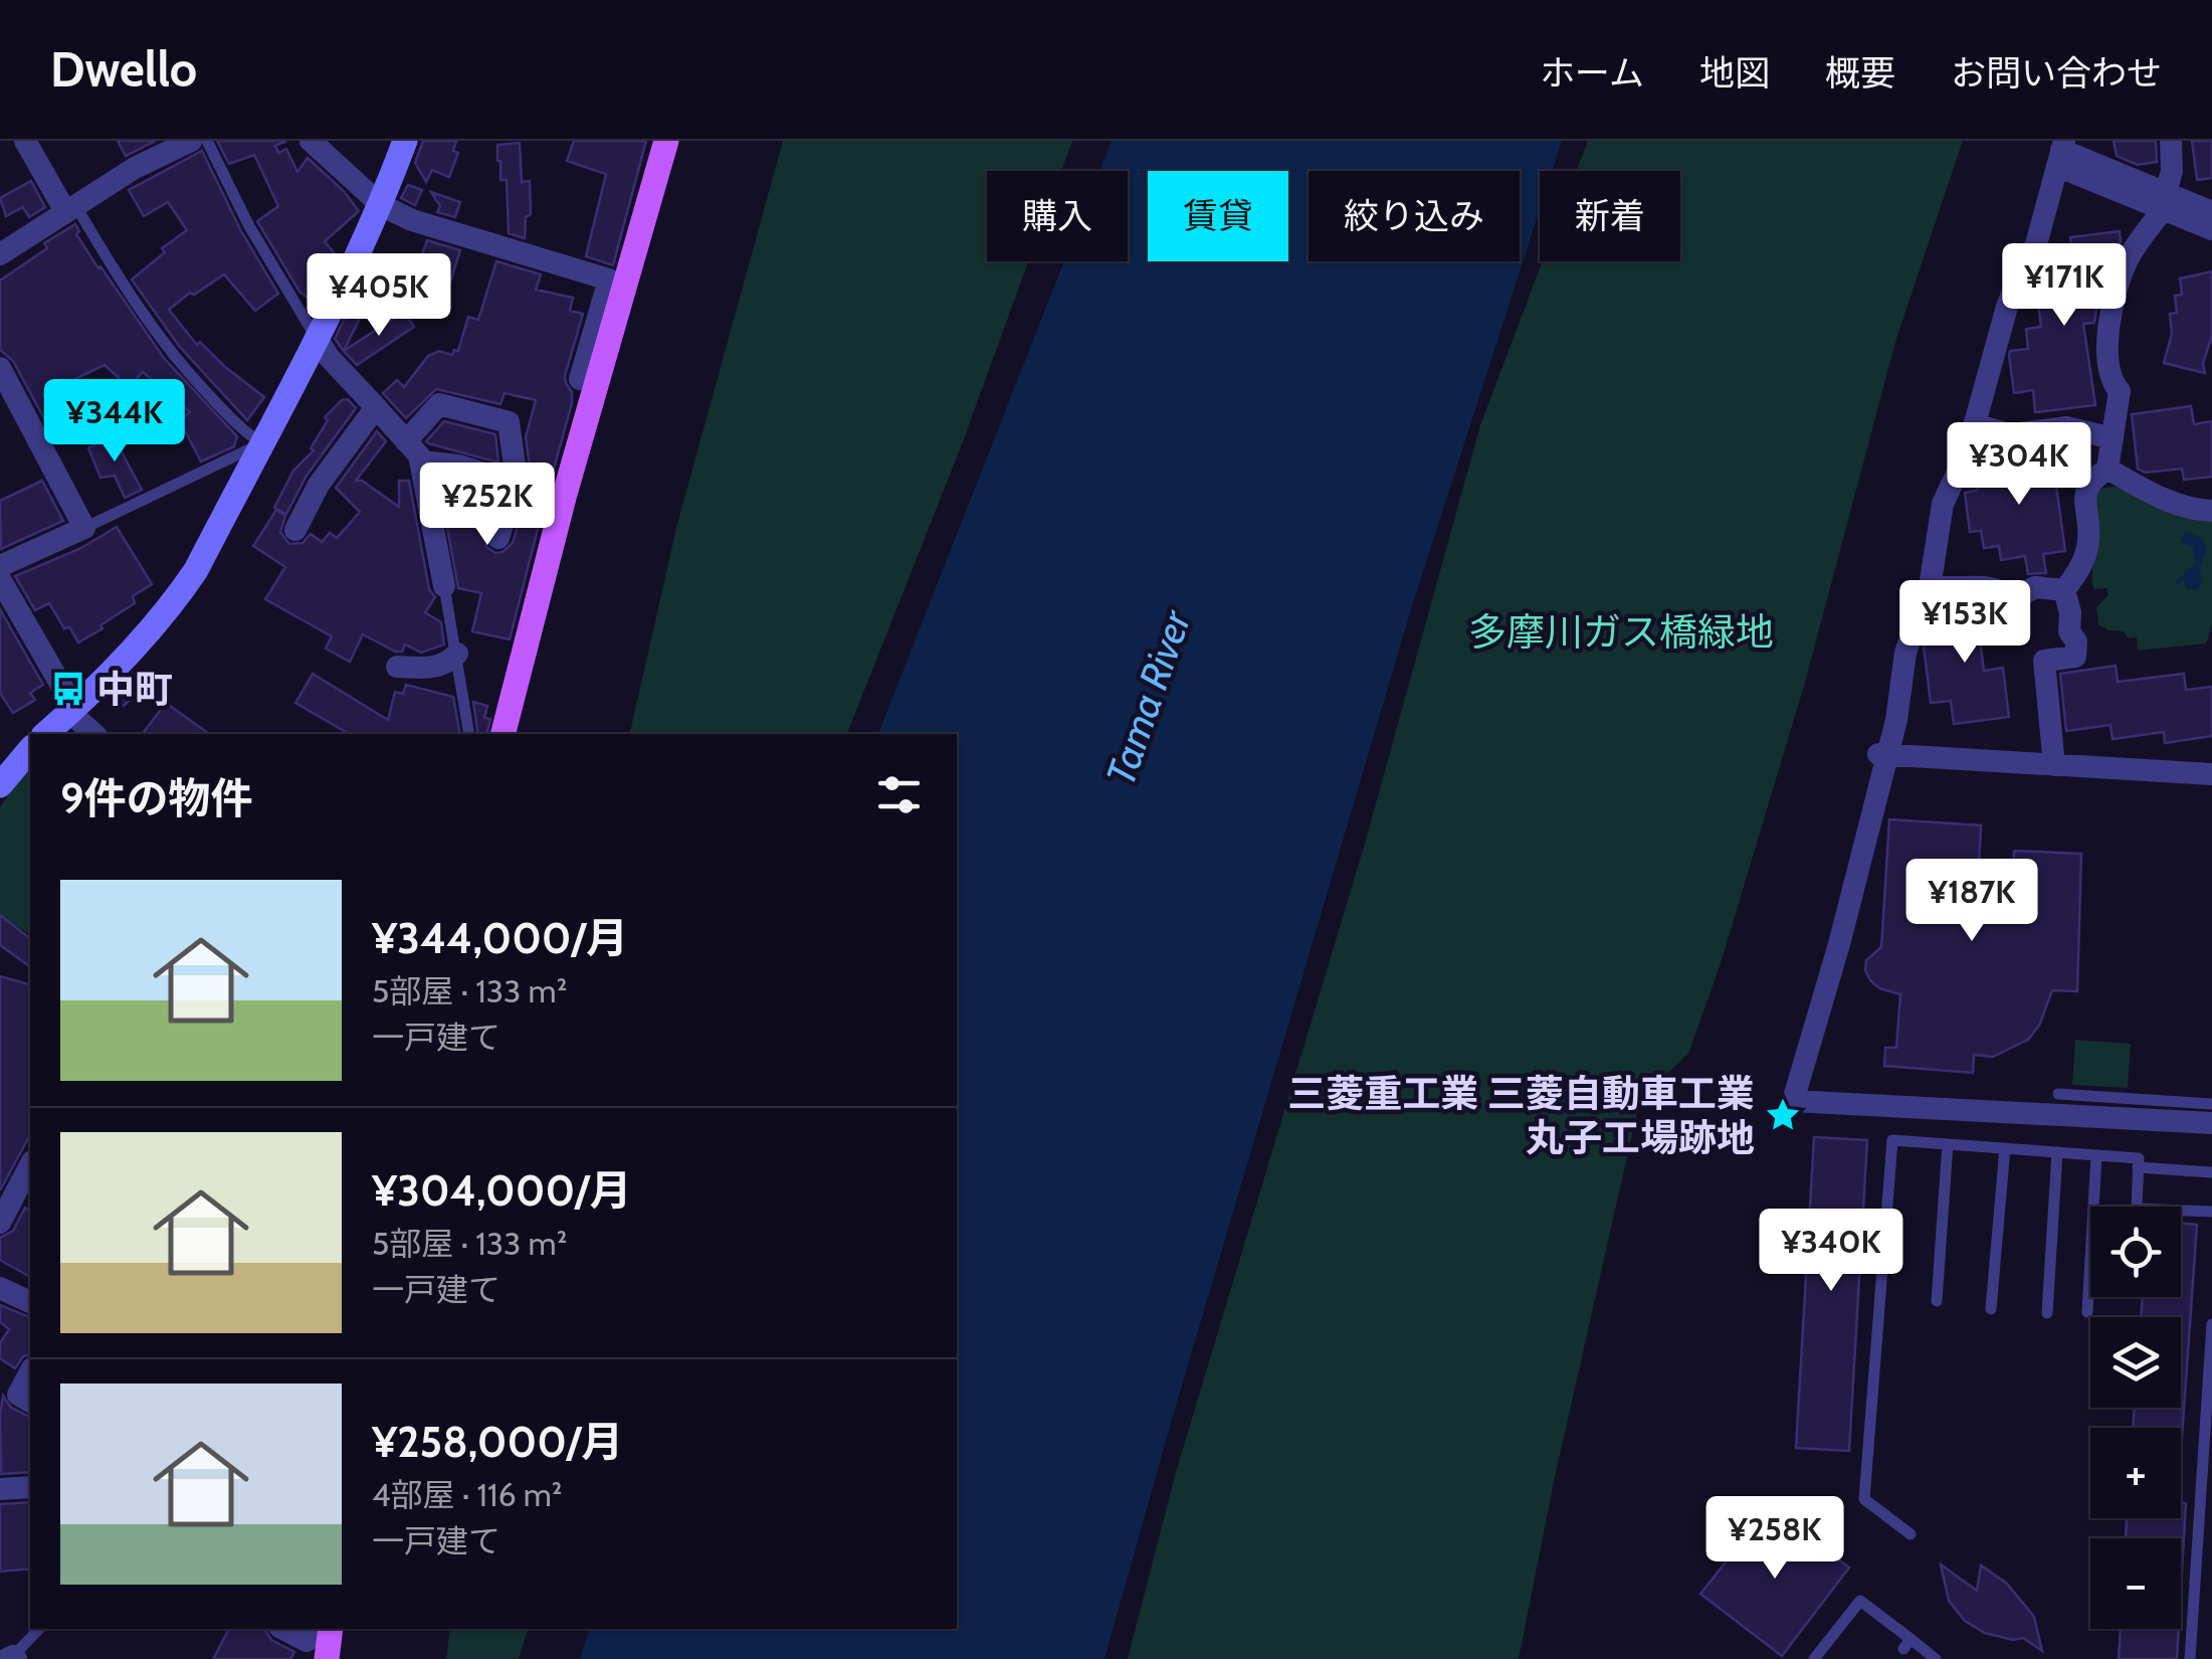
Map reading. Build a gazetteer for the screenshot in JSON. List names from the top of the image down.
{
  "water": ["Tama River"],
  "parks": ["多摩川ガス橋緑地"],
  "places": {
    "bus stop": ["中町"],
    "place": ["三菱重工業 三菱自動車工業 丸子工場跡地"]
  },
  "page": {
    "header": "Dwello",
    "nav": [
      "ホーム",
      "地図",
      "概要",
      "お問い合わせ"
    ],
    "chip": [
      "購入",
      "賃貸",
      "絞り込み",
      "新着"
    ],
    "price": [
      "¥171K",
      "¥405K",
      "¥344K",
      "¥304K",
      "¥252K",
      "¥153K",
      "¥187K",
      "¥340K",
      "¥258K"
    ],
    "heading": "9件の物件",
    "list": [
      {
        "name": "¥344,000/月",
        "note": "5部屋 · 133 m² · 一戸建て"
      },
      {
        "name": "¥304,000/月",
        "note": "5部屋 · 133 m² · 一戸建て"
      },
      {
        "name": "¥258,000/月",
        "note": "4部屋 · 116 m² · 一戸建て"
      }
    ],
    "map_buttons": ["+", "−"]
  }
}
